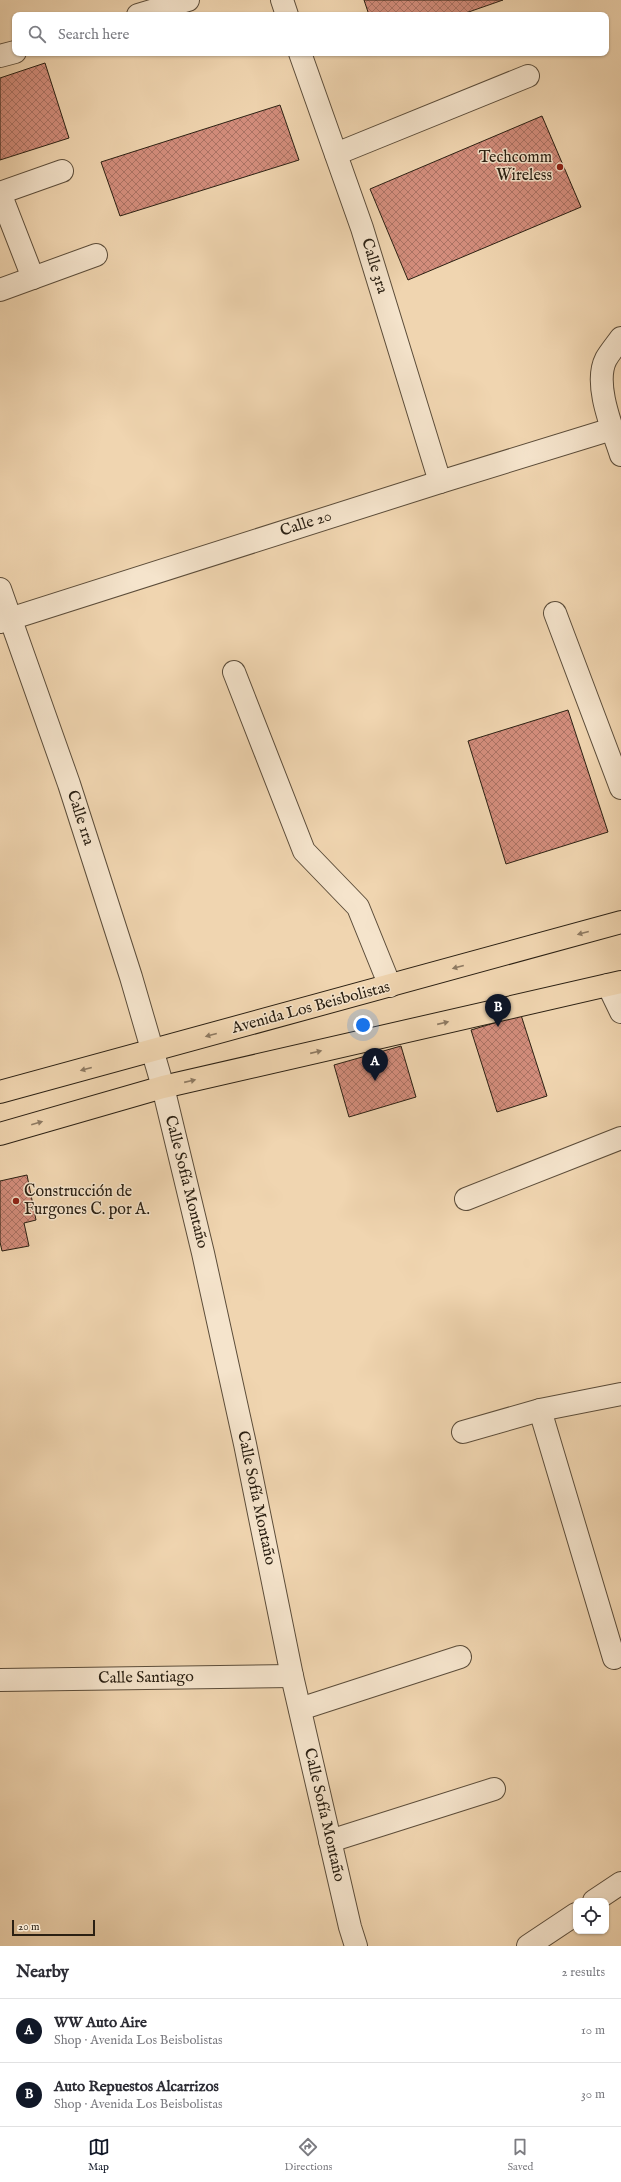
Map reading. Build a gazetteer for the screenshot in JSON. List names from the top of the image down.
{
  "streets": {
    "main road": ["Avenida Los Beisbolistas"],
    "street": [
      "Calle 3ra",
      "Calle 20",
      "Calle 1ra",
      "Calle Sofía Montaño",
      "Calle Santiago"
    ]
  },
  "crossings": [
    ["Calle 3ra", "Calle 20"],
    ["Calle 20", "Calle 1ra"],
    ["Calle 1ra", "Avenida Los Beisbolistas"],
    ["Calle 1ra", "Calle Sofía Montaño"],
    ["Avenida Los Beisbolistas", "Calle Sofía Montaño"],
    ["Calle Sofía Montaño", "Calle Santiago"]
  ],
  "places": ["Techcomm Wireless", "Construcción de Furgones C. por A."],
  "scale_bar": "20 m",
  "page": {
    "search": "Search here",
    "pins": ["B", "A"],
    "scale": "20 m",
    "heading": ["Nearby", "2 results"],
    "list": [
      {
        "mark": "A",
        "name": "WW Auto Aire",
        "note": "Shop · Avenida Los Beisbolistas",
        "value": "10 m"
      },
      {
        "mark": "B",
        "name": "Auto Repuestos Alcarrizos",
        "note": "Shop · Avenida Los Beisbolistas",
        "value": "30 m"
      }
    ],
    "nav": ["Map", "Directions", "Saved"]
  }
}
